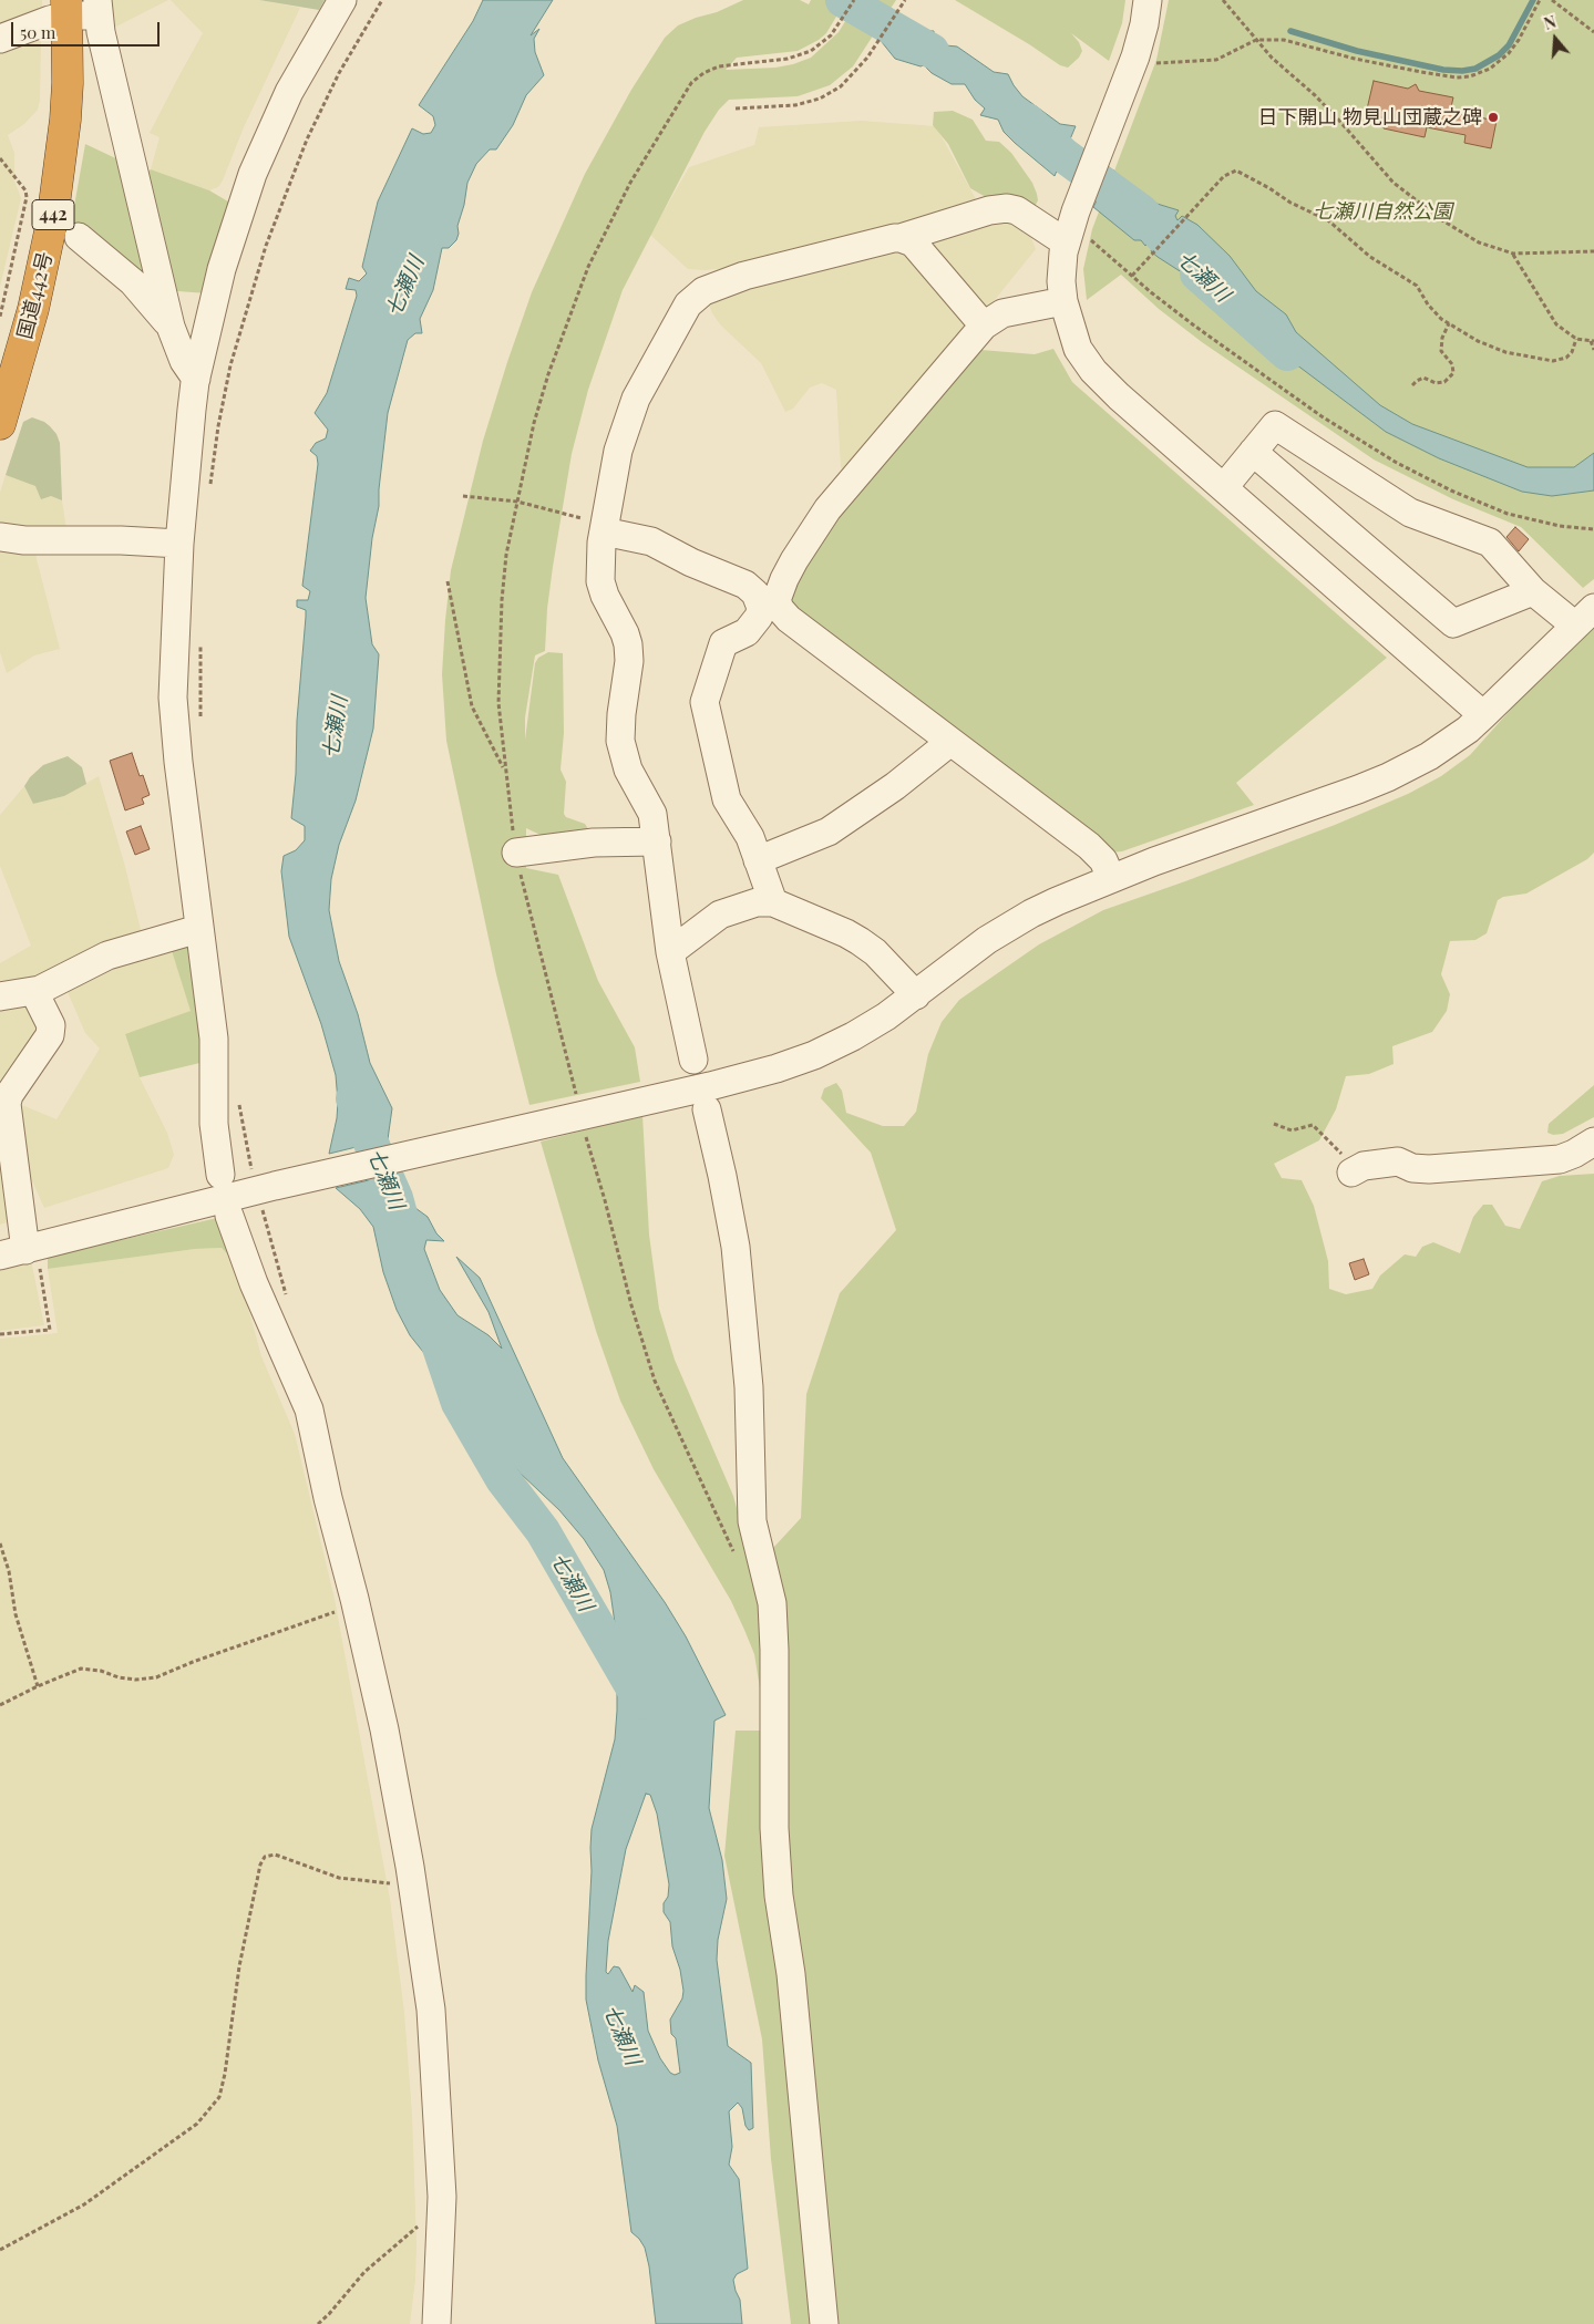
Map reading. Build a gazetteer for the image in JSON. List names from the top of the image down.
{
  "streets": {
    "highway": ["442", "国道442号"]
  },
  "water": ["七瀬川"],
  "parks": ["七瀬川自然公園"],
  "places": ["日下開山 物見山団蔵之碑"],
  "scale_bar": "50 m",
  "north": "top"
}
